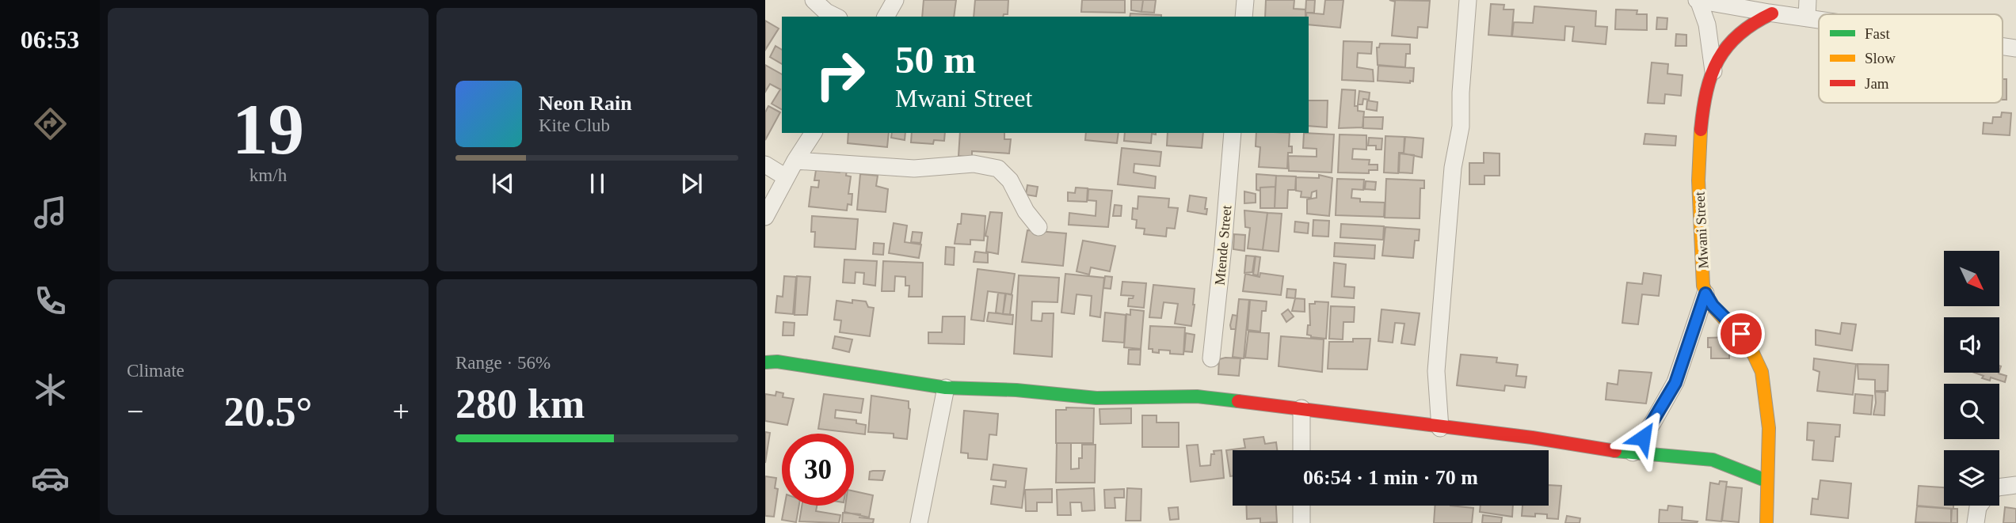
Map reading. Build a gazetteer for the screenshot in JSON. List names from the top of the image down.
{
  "streets": {
    "street": ["Mwani Street", "Mtende Street"]
  },
  "legend": ["Fast", "Slow", "Jam"],
  "north": "bottom right",
  "page": {
    "tabs": "06:53",
    "tile": [
      ["19", "km/h"],
      "Climate",
      ["Range · 56%", "280 km"]
    ],
    "turn": ["50 m", "Mwani Street"],
    "song": ["Neon Rain", "Kite Club"],
    "heat": ["−", "20.5°", "+"],
    "limit": "30",
    "trip": "06:54 · 1 min · 70 m"
  }
}
